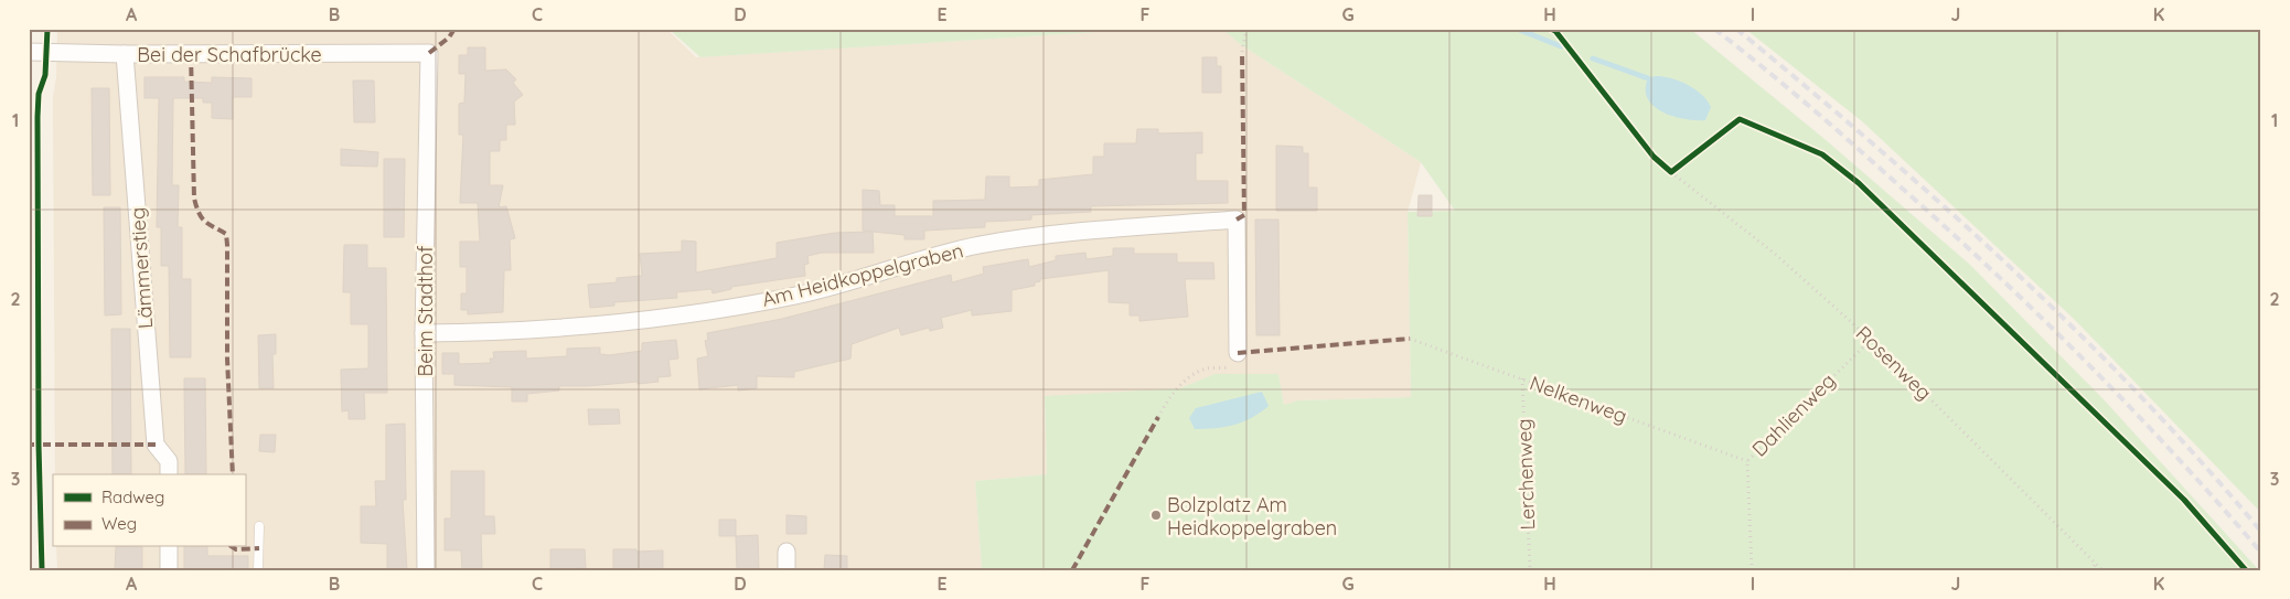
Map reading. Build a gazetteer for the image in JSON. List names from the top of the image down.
{
  "streets": {
    "street": [
      "Bei der Schafbrücke",
      "Lämmerstieg",
      "Am Heidkoppelgraben",
      "Beim Stadthof"
    ],
    "path": [
      "Rosenweg",
      "Nelkenweg",
      "Dahlienweg",
      "Lerchenweg"
    ]
  },
  "crossings": [
    ["Bei der Schafbrücke", "Lämmerstieg"],
    ["Bei der Schafbrücke", "Beim Stadthof"],
    ["Am Heidkoppelgraben", "Beim Stadthof"],
    ["Rosenweg", "Dahlienweg"],
    ["Nelkenweg", "Dahlienweg"],
    ["Nelkenweg", "Lerchenweg"]
  ],
  "places": ["Bolzplatz Am Heidkoppelgraben"],
  "legend": ["Radweg", "Weg"],
  "grid": {
    "columns": [
      "A",
      "B",
      "C",
      "D",
      "E",
      "F",
      "G",
      "H",
      "I",
      "J",
      "K"
    ],
    "rows": ["1", "2", "3"]
  }
}
